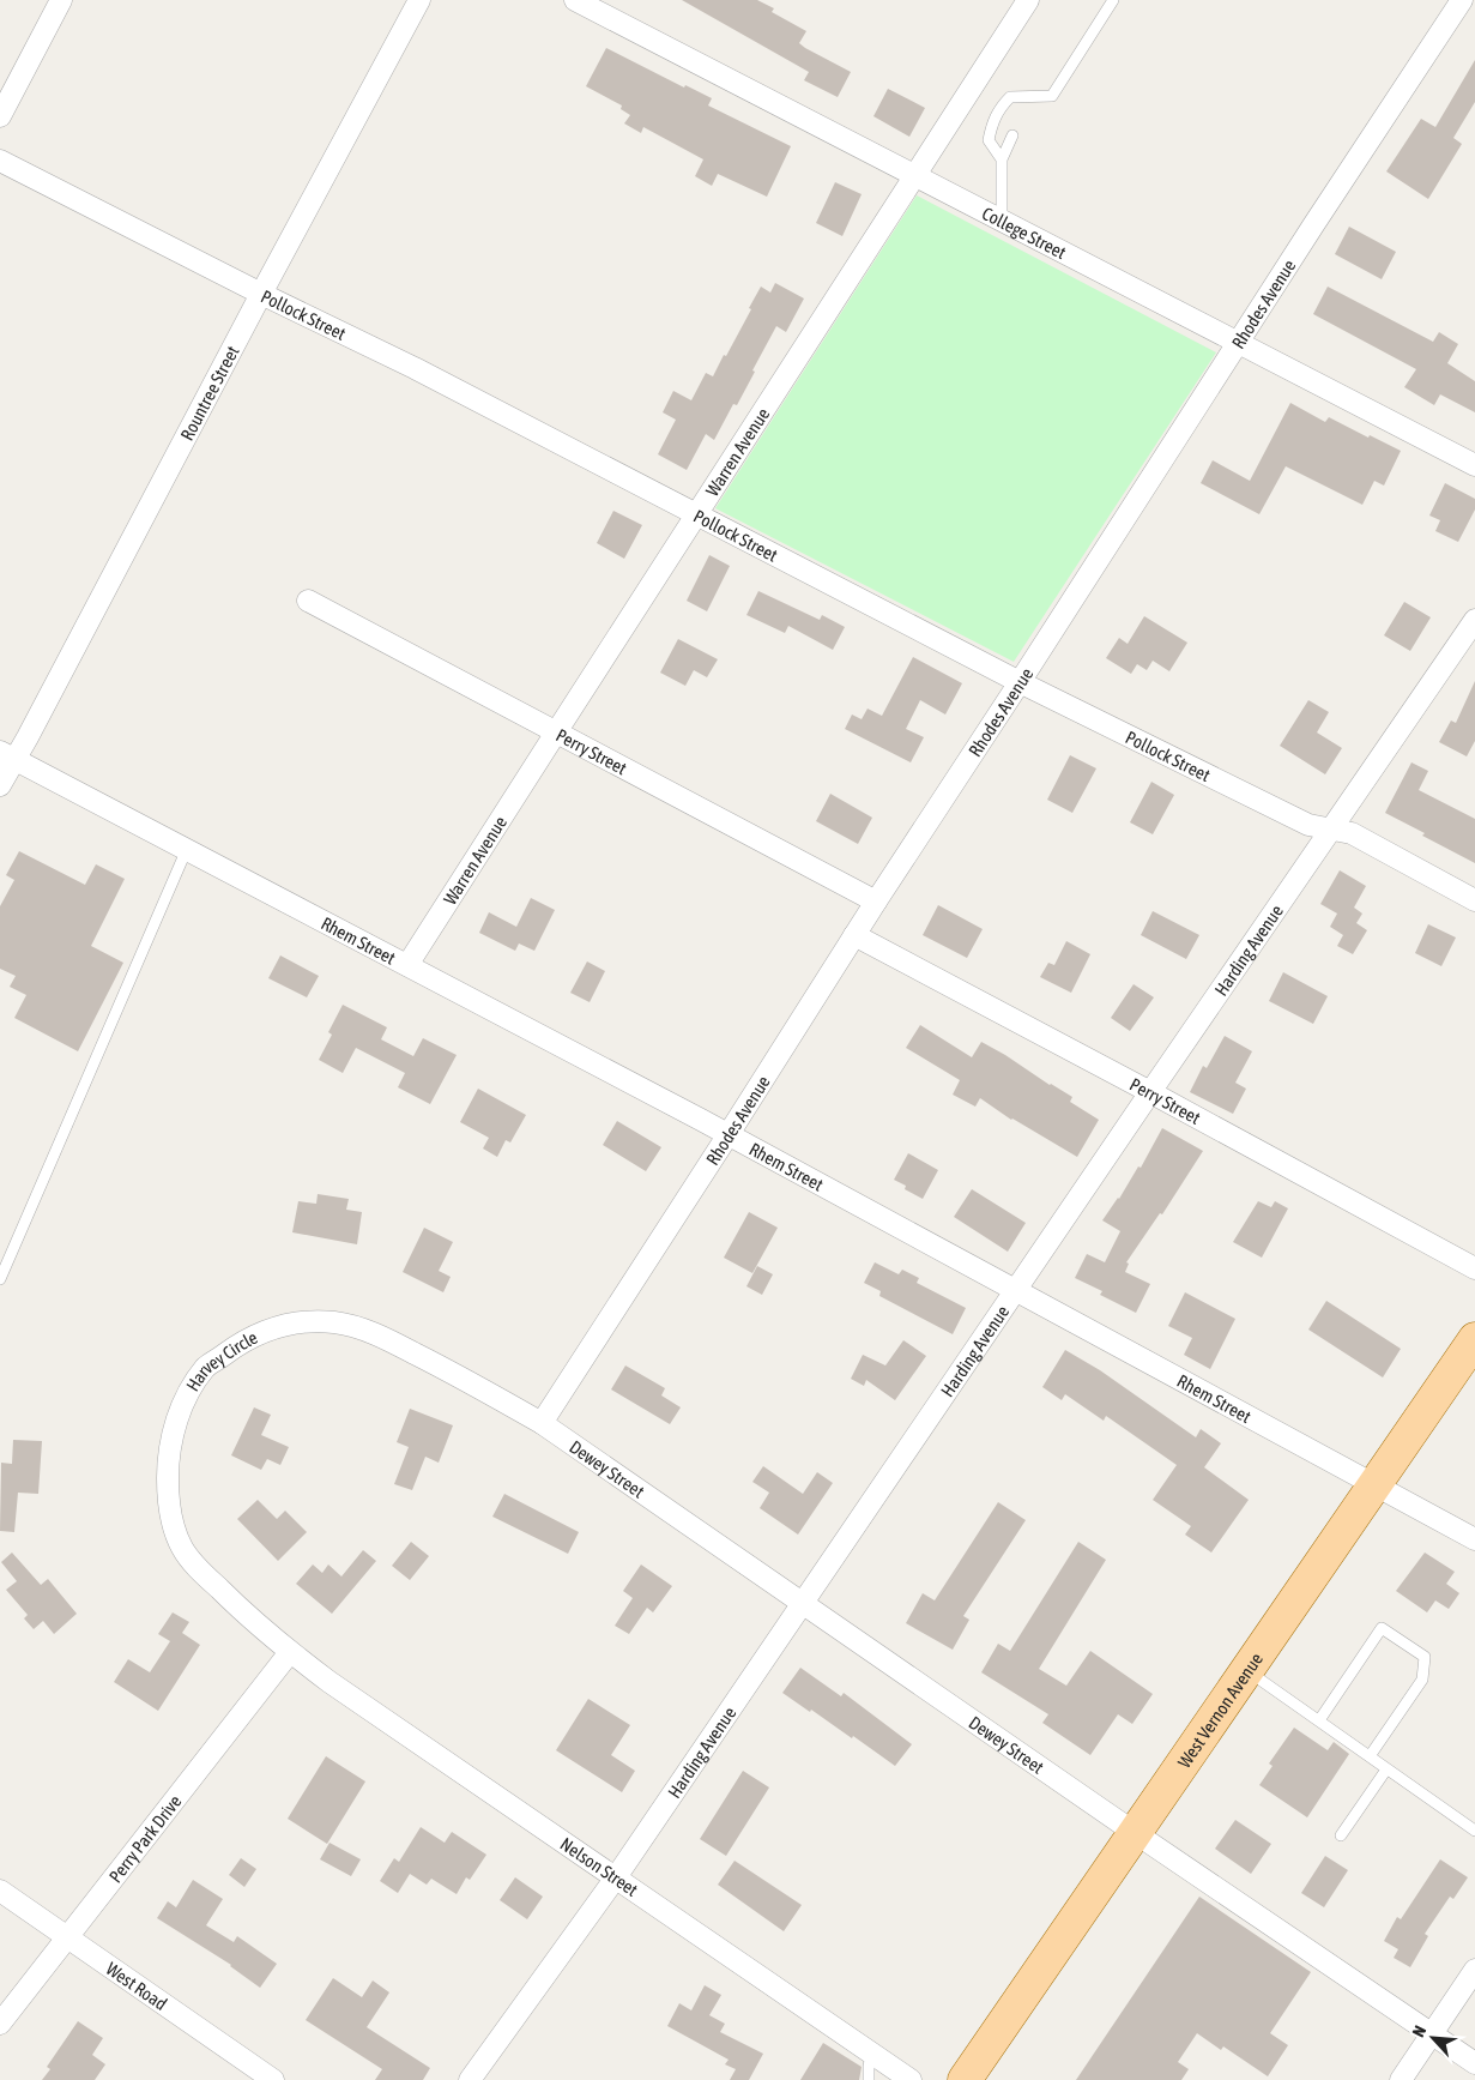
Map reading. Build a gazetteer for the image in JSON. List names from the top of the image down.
{
  "streets": {
    "main road": ["West Vernon Avenue"],
    "street": [
      "College Street",
      "Rhodes Avenue",
      "Pollock Street",
      "Rountree Street",
      "Warren Avenue",
      "Perry Street",
      "Rhem Street",
      "Harding Avenue",
      "Harvey Circle",
      "Dewey Street",
      "Perry Park Drive",
      "Nelson Street",
      "West Road"
    ]
  },
  "crossings": [
    ["College Street", "Rhodes Avenue"],
    ["College Street", "Warren Avenue"],
    ["Rhodes Avenue", "Pollock Street"],
    ["Rhodes Avenue", "Perry Street"],
    ["Rhodes Avenue", "Rhem Street"],
    ["Rhodes Avenue", "Harvey Circle"],
    ["Rhodes Avenue", "Dewey Street"],
    ["Pollock Street", "Rountree Street"],
    ["Pollock Street", "Warren Avenue"],
    ["Pollock Street", "Harding Avenue"],
    ["Rountree Street", "Rhem Street"],
    ["Warren Avenue", "Perry Street"],
    ["Warren Avenue", "Rhem Street"],
    ["Perry Street", "Harding Avenue"],
    ["Rhem Street", "Harding Avenue"],
    ["Rhem Street", "West Vernon Avenue"],
    ["Harding Avenue", "Dewey Street"],
    ["Harding Avenue", "Nelson Street"],
    ["Harvey Circle", "Dewey Street"],
    ["Harvey Circle", "Perry Park Drive"],
    ["Harvey Circle", "Nelson Street"],
    ["Dewey Street", "West Vernon Avenue"],
    ["Perry Park Drive", "Nelson Street"],
    ["Perry Park Drive", "West Road"]
  ],
  "north": "top left"
}
